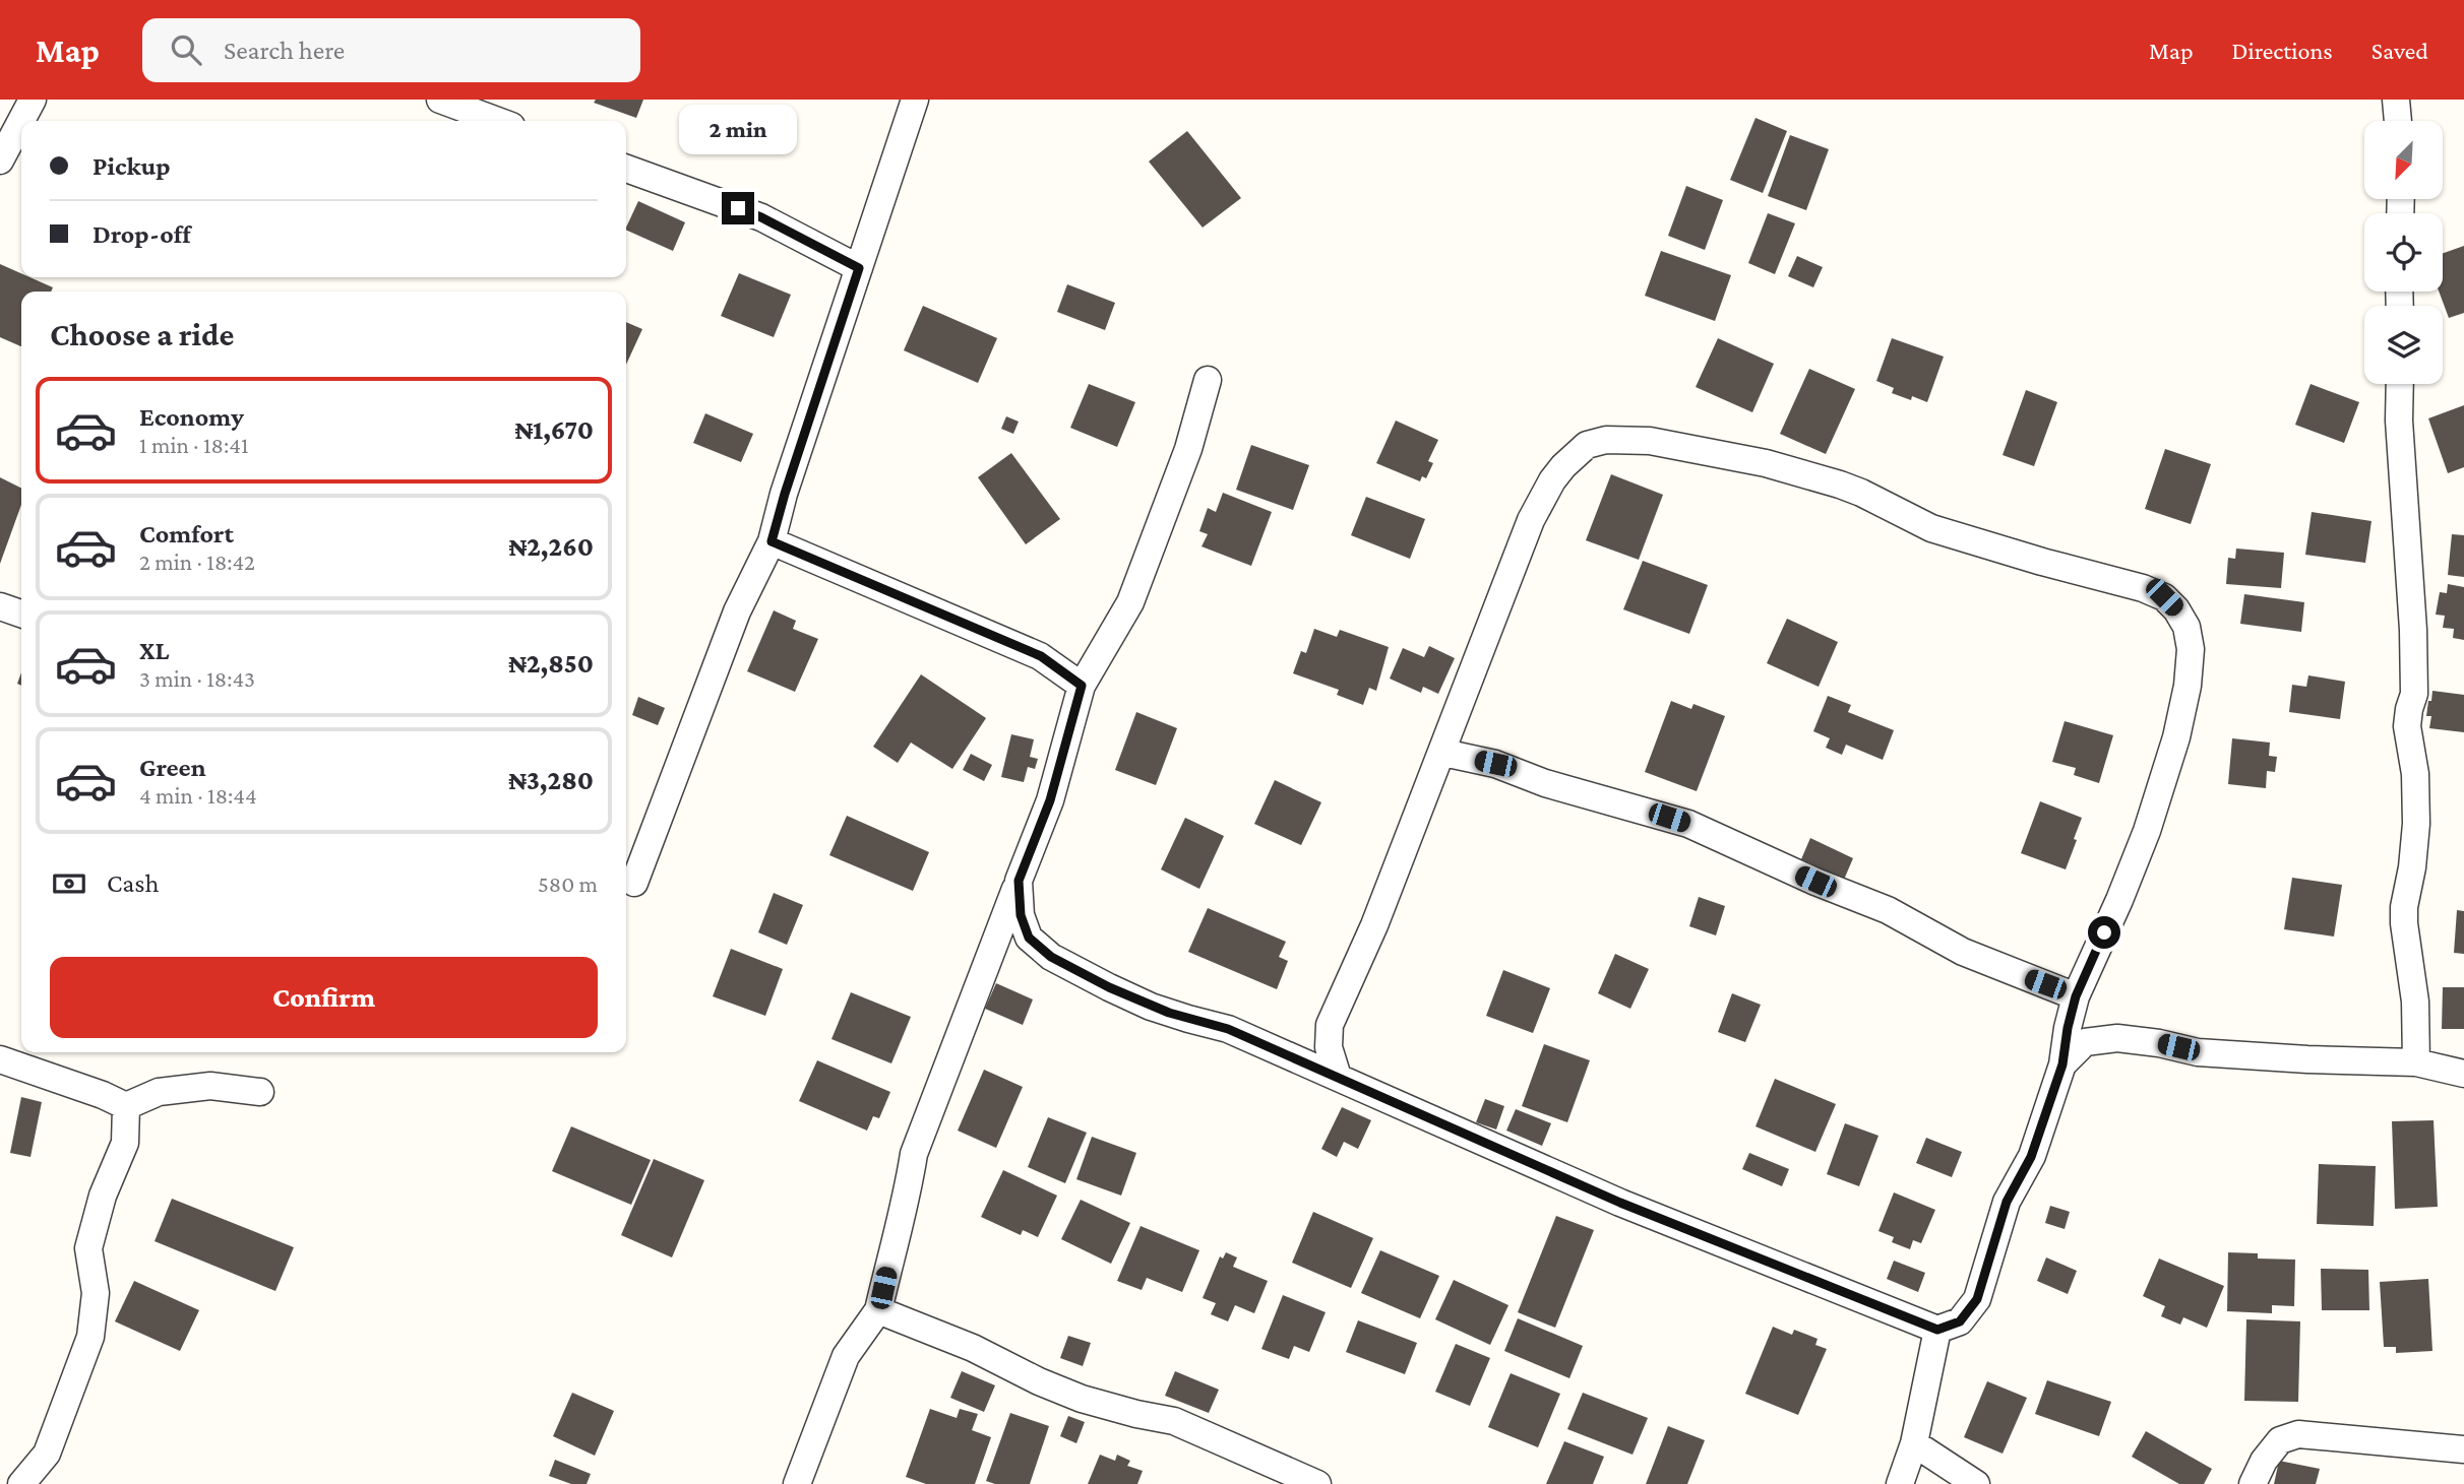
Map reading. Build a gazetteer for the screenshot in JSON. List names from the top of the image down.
{
  "north": "bottom left",
  "page": {
    "header": "Map",
    "search": "Search here",
    "nav": ["Map", "Directions", "Saved"],
    "bubble": "2 min",
    "banner": ["Pickup", "Drop-off"],
    "heading": "Choose a ride",
    "list": [
      {
        "name": "Economy",
        "note": "1 min · 18:41",
        "value": "₦1,670"
      },
      {
        "name": "Comfort",
        "note": "2 min · 18:42",
        "value": "₦2,260"
      },
      {
        "name": "XL",
        "note": "3 min · 18:43",
        "value": "₦2,850"
      },
      {
        "name": "Green",
        "note": "4 min · 18:44",
        "value": "₦3,280"
      }
    ],
    "pay": ["Cash", "580 m"],
    "buttons": "Confirm"
  }
}
